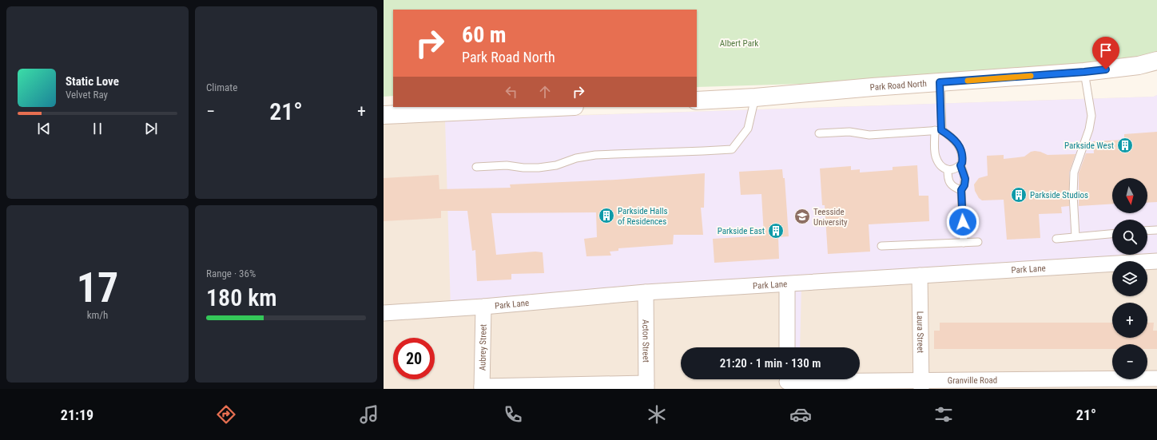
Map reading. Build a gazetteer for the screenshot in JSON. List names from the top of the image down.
{
  "streets": {
    "street": [
      "Park Road North",
      "Park Lane",
      "Laura Street",
      "Acton Street",
      "Aubrey Street",
      "Granville Road"
    ]
  },
  "crossings": [
    ["Park Lane", "Laura Street"],
    ["Park Lane", "Acton Street"],
    ["Park Lane", "Aubrey Street"],
    ["Laura Street", "Granville Road"]
  ],
  "parks": ["Albert Park"],
  "places": {
    "building": [
      "Parkside West",
      "Parkside Studios",
      "Parkside Halls of Residences",
      "Parkside East"
    ],
    "school or university": ["Teesside University"]
  },
  "north": "bottom",
  "page": {
    "tile": [
      "Climate",
      ["17", "km/h"],
      ["Range · 36%", "180 km"]
    ],
    "turn": ["60 m", "Park Road North"],
    "song": ["Static Love", "Velvet Ray"],
    "heat": ["−", "21°", "+"],
    "map_buttons": ["+", "−"],
    "limit": "20",
    "trip": "21:20 · 1 min · 130 m",
    "tabs": ["21:19", "21°"]
  }
}
